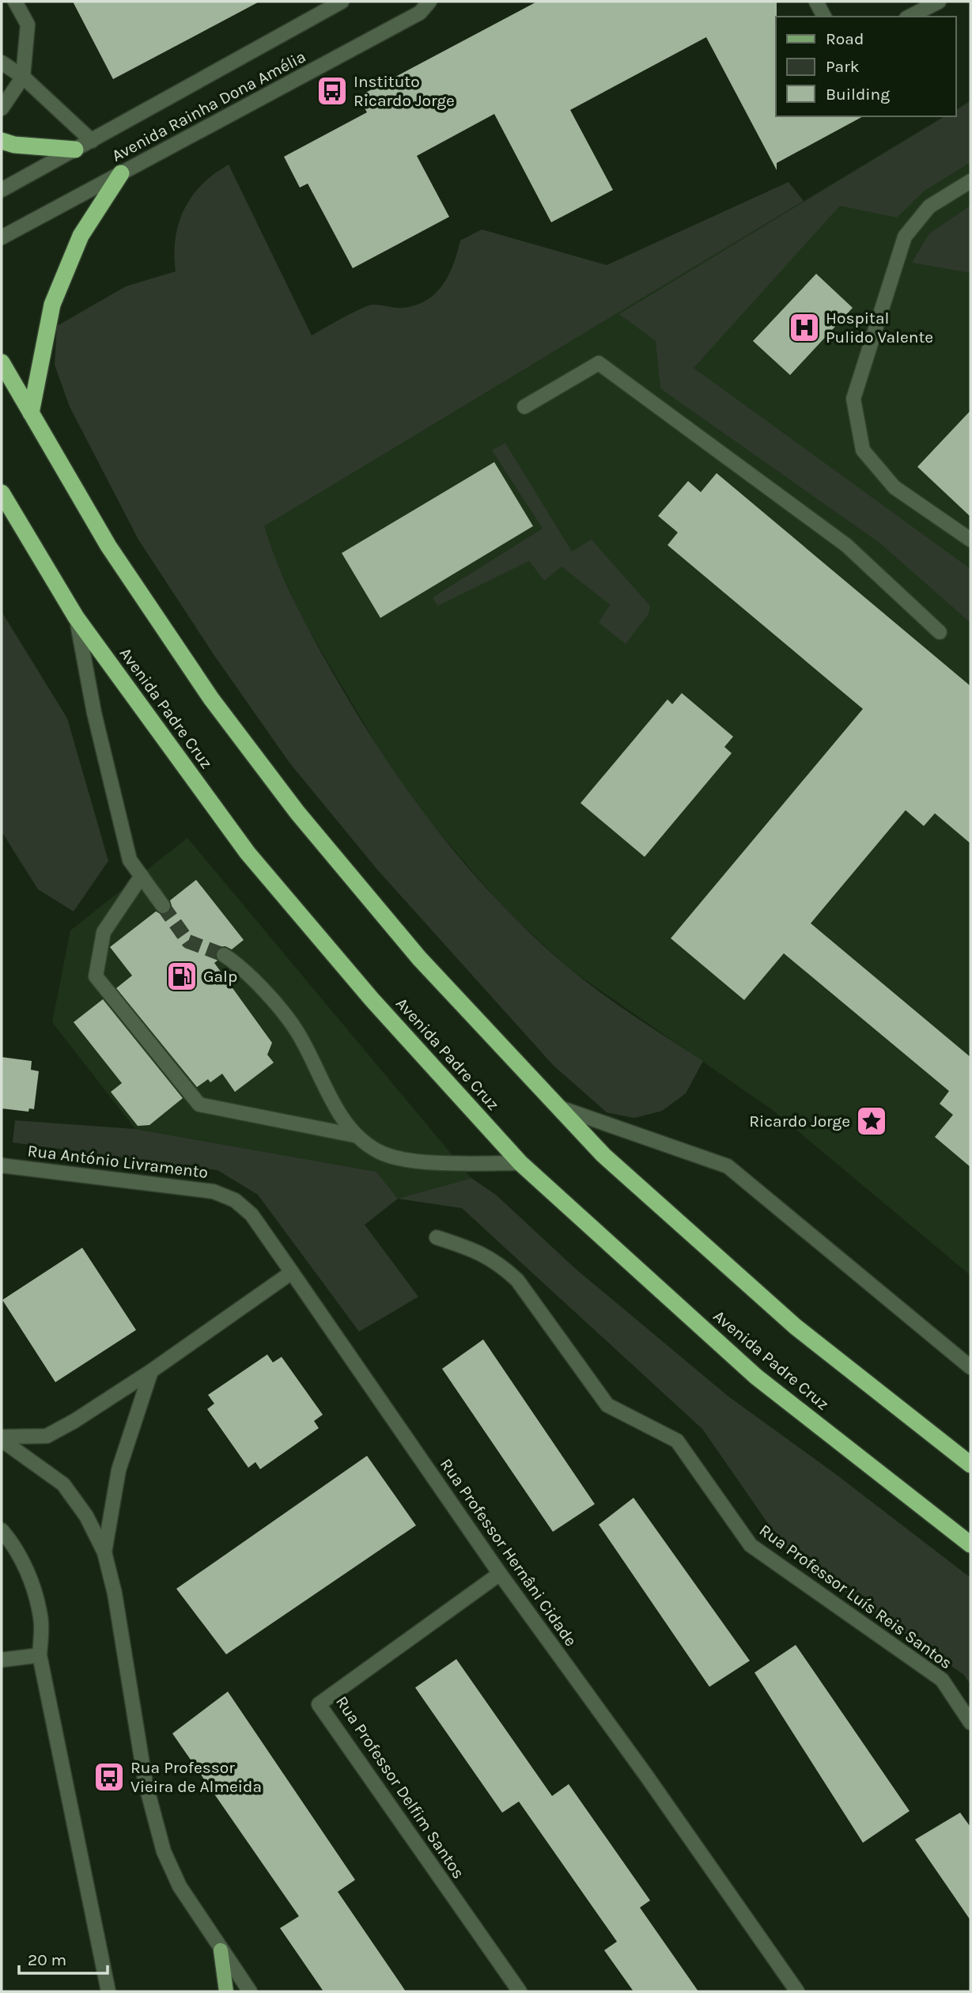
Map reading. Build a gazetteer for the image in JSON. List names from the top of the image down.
{
  "streets": {
    "highway": ["Avenida Padre Cruz"],
    "street": [
      "Avenida Rainha Dona Amélia",
      "Rua António Livramento",
      "Rua Professor Hernâni Cidade",
      "Rua Professor Luís Reis Santos",
      "Rua Professor Delfim Santos"
    ]
  },
  "crossings": [
    ["Rua António Livramento", "Rua Professor Hernâni Cidade"],
    ["Rua Professor Hernâni Cidade", "Rua Professor Delfim Santos"]
  ],
  "places": {
    "bus stop": ["Instituto Ricardo Jorge", "Rua Professor Vieira de Almeida"],
    "hospital": ["Hospital Pulido Valente"],
    "fuel station": ["Galp"],
    "place": ["Ricardo Jorge"]
  },
  "legend": ["Road", "Park", "Building"],
  "scale_bar": "20 m"
}
